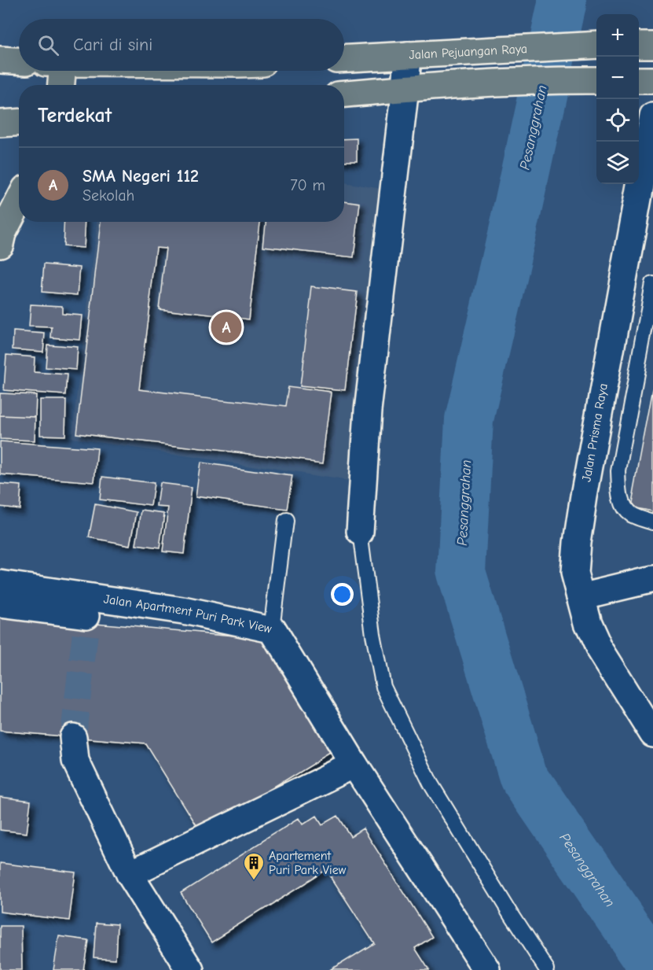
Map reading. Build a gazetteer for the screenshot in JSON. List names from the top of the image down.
{
  "streets": {
    "main road": ["Jalan Pejuangan Raya"],
    "street": ["Jalan Prisma Raya", "Jalan Apartment Puri Park View"]
  },
  "water": ["Pesanggrahan"],
  "places": {
    "building": ["Apartement Puri Park View"]
  },
  "page": {
    "map_buttons": ["+", "−"],
    "search": "Cari di sini",
    "heading": "Terdekat",
    "list": [
      {
        "mark": "A",
        "name": "SMA Negeri 112",
        "note": "Sekolah",
        "value": "70 m"
      }
    ],
    "pins": "A"
  }
}
